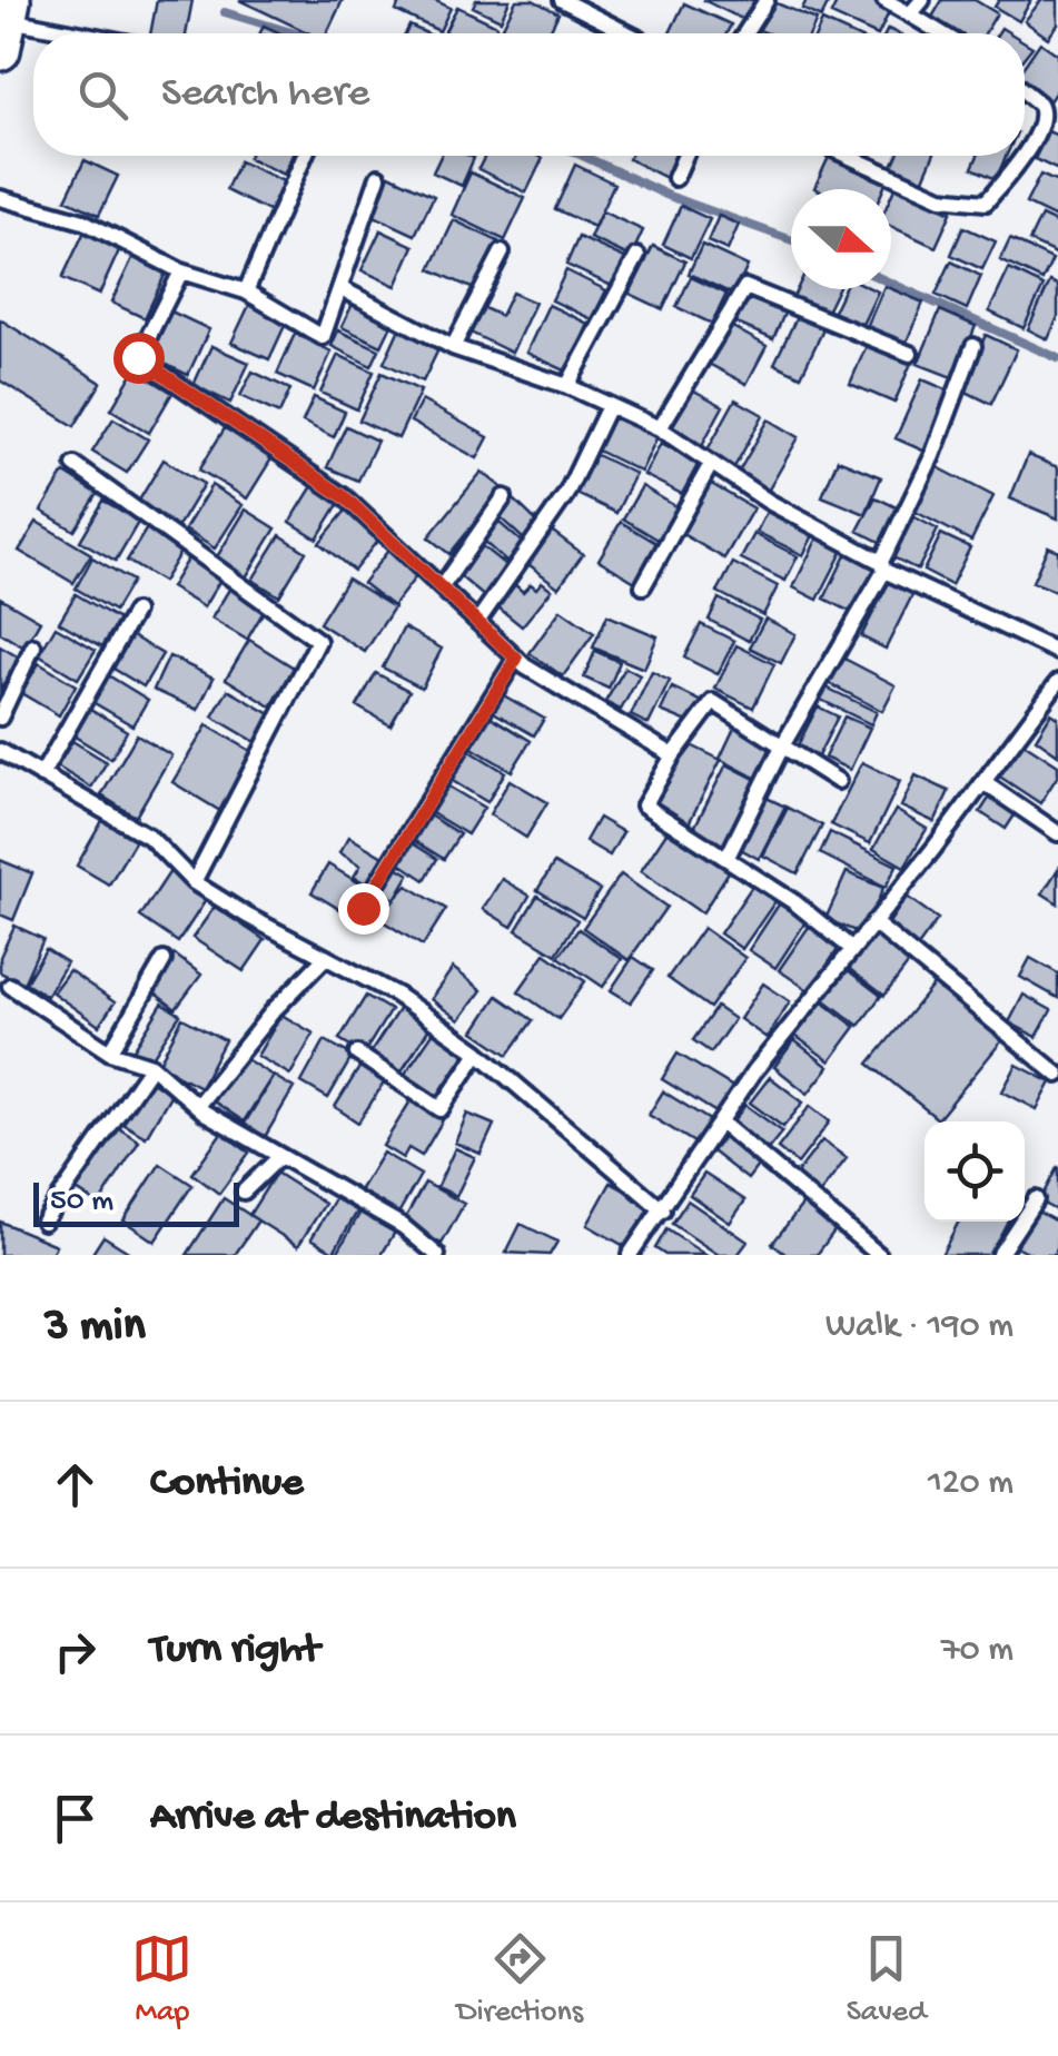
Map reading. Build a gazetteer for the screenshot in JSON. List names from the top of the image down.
{
  "scale_bar": "50 m",
  "north": "right",
  "page": {
    "search": "Search here",
    "scale": "50 m",
    "heading": ["3 min", "Walk · 190 m"],
    "list": [
      ["Continue", "120 m"],
      ["Turn right", "70 m"],
      "Arrive at destination"
    ],
    "nav": ["Map", "Directions", "Saved"]
  }
}
